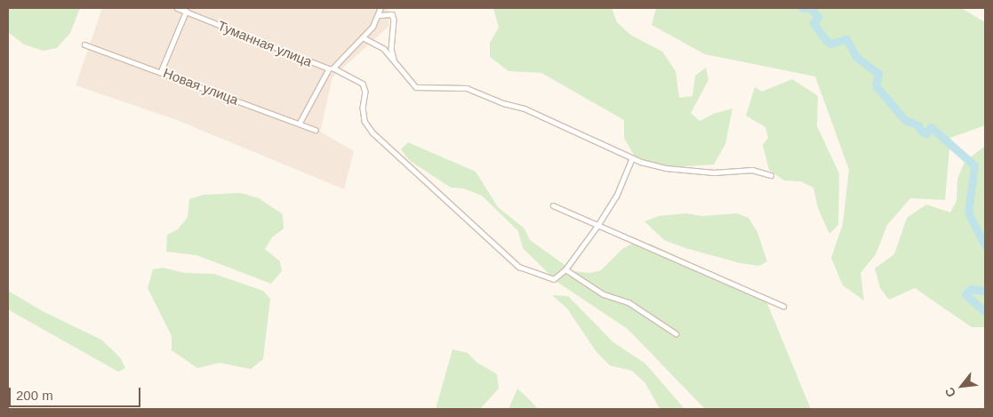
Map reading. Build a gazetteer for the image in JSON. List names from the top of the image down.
{
  "streets": {
    "street": ["Туманная улица", "Новая улица"]
  },
  "scale_bar": "200 m",
  "north": "bottom left"
}
